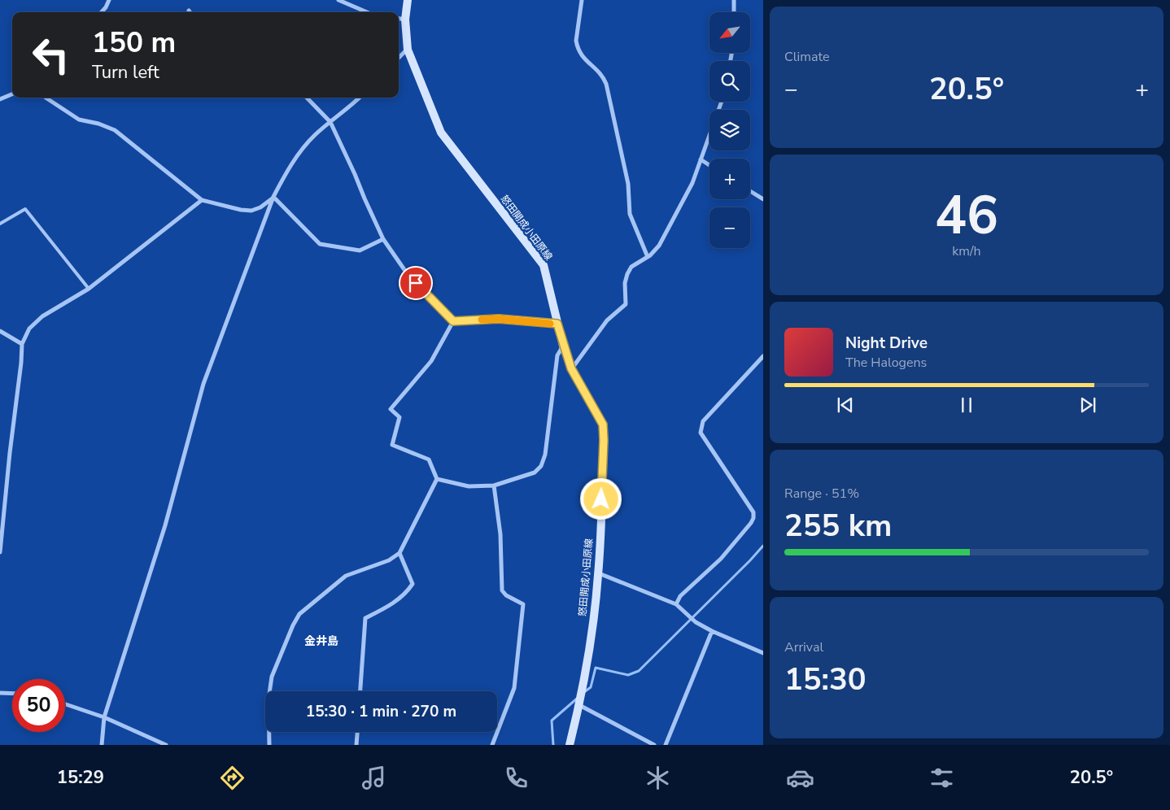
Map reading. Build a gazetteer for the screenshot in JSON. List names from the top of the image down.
{
  "streets": {
    "main road": ["怒田開成小田原線"]
  },
  "districts": ["金井島"],
  "north": "bottom left",
  "page": {
    "tile": [
      "Climate",
      ["46", "km/h"],
      ["Range · 51%", "255 km"],
      ["Arrival", "15:30"]
    ],
    "map_buttons": ["+", "−"],
    "turn": ["150 m", "Turn left"],
    "heat": ["−", "20.5°", "+"],
    "song": ["Night Drive", "The Halogens"],
    "limit": "50",
    "trip": "15:30 · 1 min · 270 m",
    "tabs": ["15:29", "20.5°"]
  }
}
